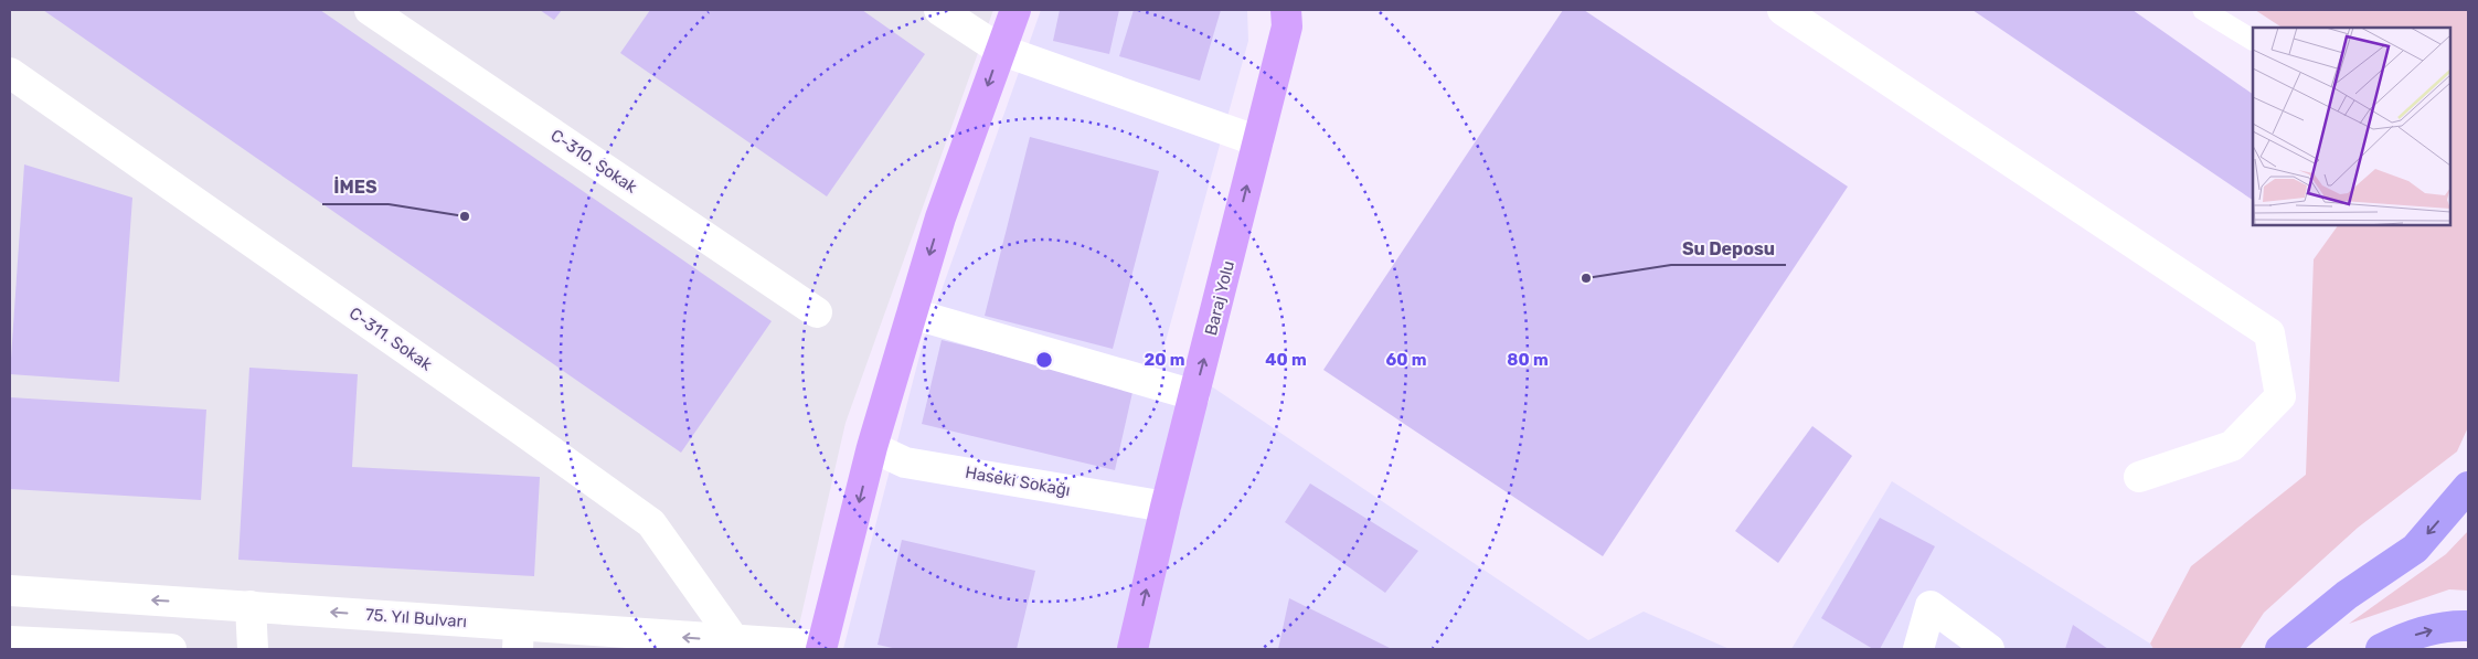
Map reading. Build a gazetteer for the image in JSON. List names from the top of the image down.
{
  "streets": {
    "main road": ["Baraj Yolu"],
    "street": [
      "C-310. Sokak",
      "C-311. Sokak",
      "Haseki Sokağı",
      "75. Yıl Bulvarı"
    ]
  },
  "crossings": [
    ["Baraj Yolu", "Haseki Sokağı"],
    ["C-311. Sokak", "75. Yıl Bulvarı"]
  ],
  "one_way": ["Baraj Yolu", "75. Yıl Bulvarı"],
  "places": ["İMES", "Su Deposu"],
  "rings": [
    "20 m",
    "40 m",
    "60 m",
    "80 m"
  ]
}
